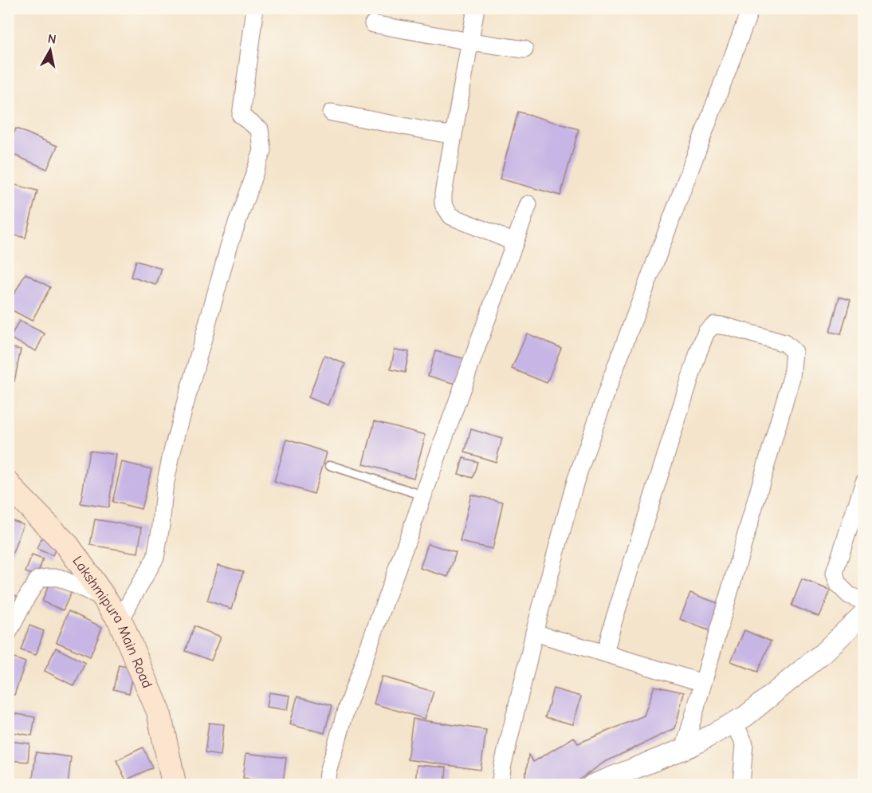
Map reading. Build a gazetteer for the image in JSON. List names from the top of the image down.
{
  "streets": {
    "main road": ["Lakshmipura Main Road"]
  },
  "north": "top"
}
